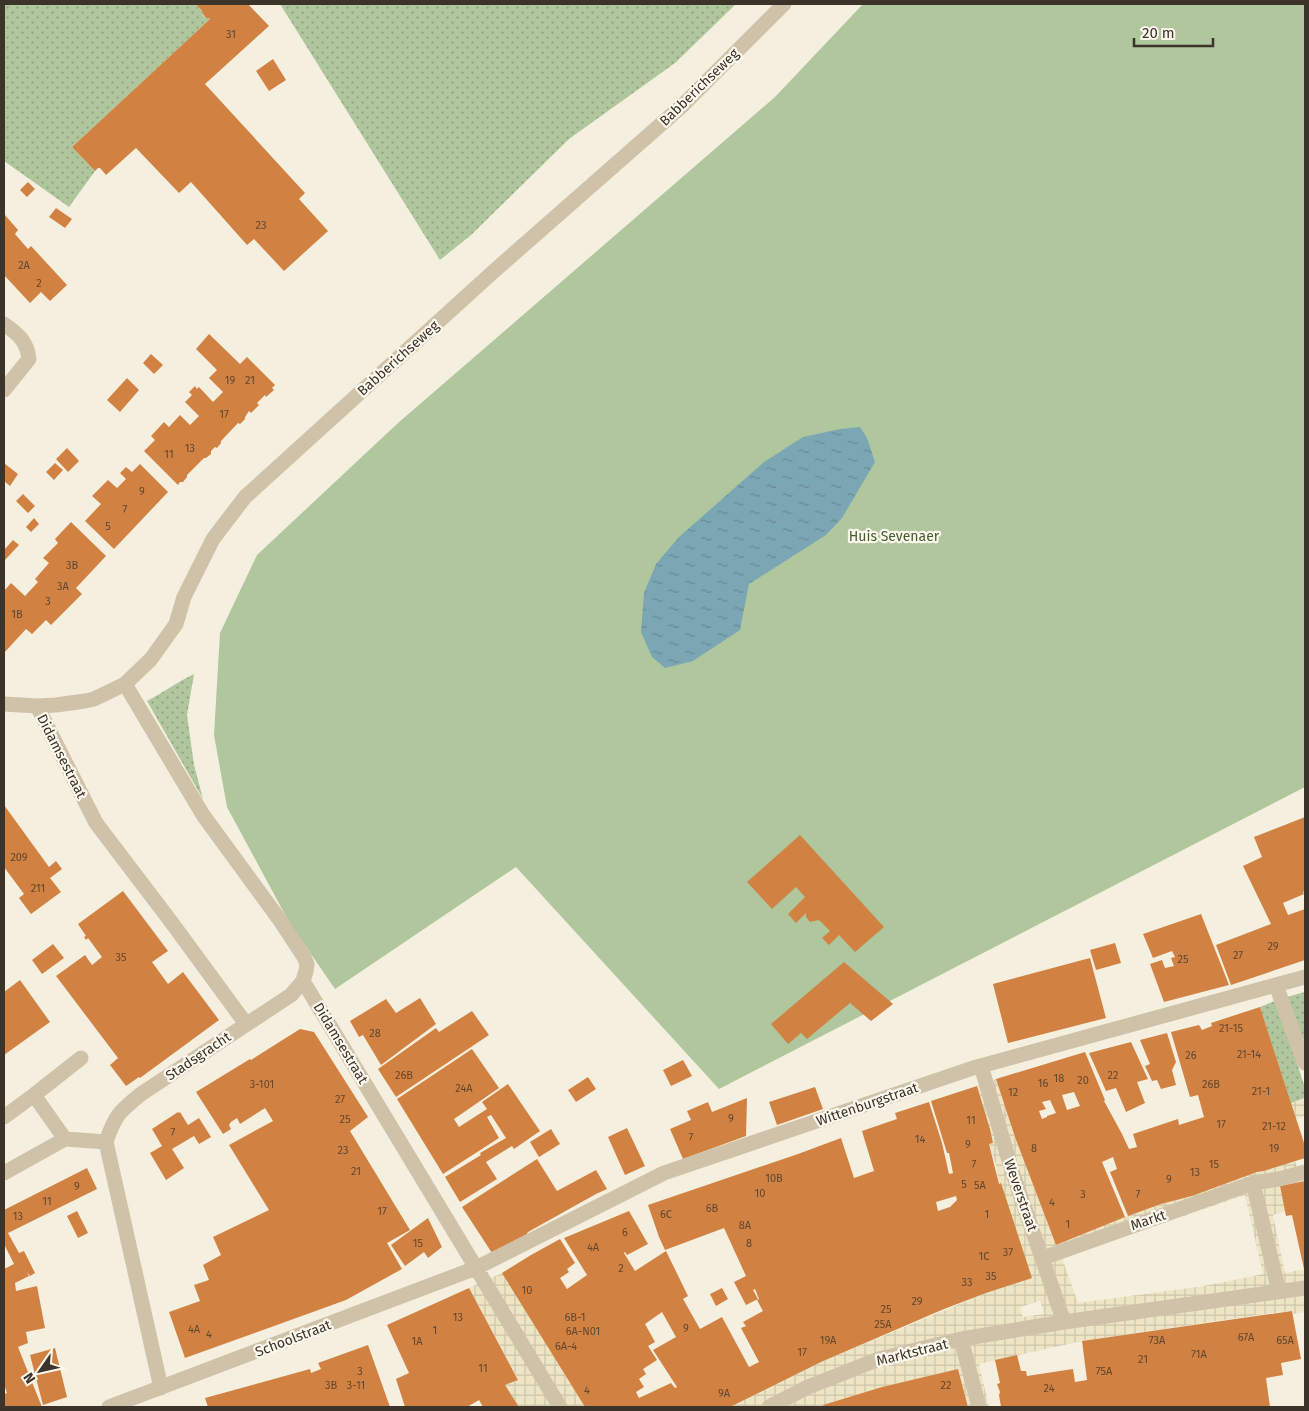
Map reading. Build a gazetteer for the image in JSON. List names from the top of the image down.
{
  "streets": {
    "street": [
      "Babberichseweg",
      "Didamsestraat",
      "Stadsgracht",
      "Wittenburgstraat",
      "Weverstraat",
      "Markt",
      "Schoolstraat",
      "Marktstraat"
    ]
  },
  "crossings": [
    ["Babberichseweg", "Didamsestraat"],
    ["Didamsestraat", "Stadsgracht"],
    ["Didamsestraat", "Wittenburgstraat"],
    ["Didamsestraat", "Schoolstraat"],
    ["Wittenburgstraat", "Weverstraat"],
    ["Wittenburgstraat", "Schoolstraat"],
    ["Weverstraat", "Markt"],
    ["Weverstraat", "Marktstraat"]
  ],
  "parks": ["Huis Sevenaer"],
  "house_numbers": [
    "31",
    "23",
    "2A",
    "2",
    "19",
    "21",
    "17",
    "13",
    "11",
    "9",
    "7",
    "5",
    "3B",
    "3A",
    "3",
    "1B",
    "209",
    "211",
    "29",
    "27",
    "35",
    "25",
    "21-15",
    "28",
    "21-14",
    "26",
    "26B",
    "22",
    "18",
    "20",
    "16",
    "3-101",
    "26B",
    "24A",
    "21-1",
    "12",
    "27",
    "9",
    "25",
    "11",
    "17",
    "21-12",
    "7",
    "7",
    "14",
    "9",
    "8",
    "19",
    "23",
    "7",
    "15",
    "21",
    "13",
    "10B",
    "9",
    "5",
    "5A",
    "9",
    "10",
    "3",
    "7",
    "11",
    "4",
    "6B",
    "17",
    "6C",
    "1",
    "13",
    "1",
    "8A",
    "6",
    "15",
    "8",
    "4A",
    "37",
    "1C",
    "2",
    "35",
    "33",
    "10",
    "29",
    "25",
    "13",
    "6B-1",
    "25A",
    "9",
    "4A",
    "1",
    "6A-N01",
    "4",
    "67A",
    "19A",
    "73A",
    "65A",
    "1A",
    "6A-4",
    "17",
    "71A",
    "21",
    "11",
    "3",
    "75A",
    "3B",
    "3-11",
    "22",
    "24",
    "4",
    "9A"
  ],
  "scale_bar": "20 m",
  "north": "bottom left"
}
